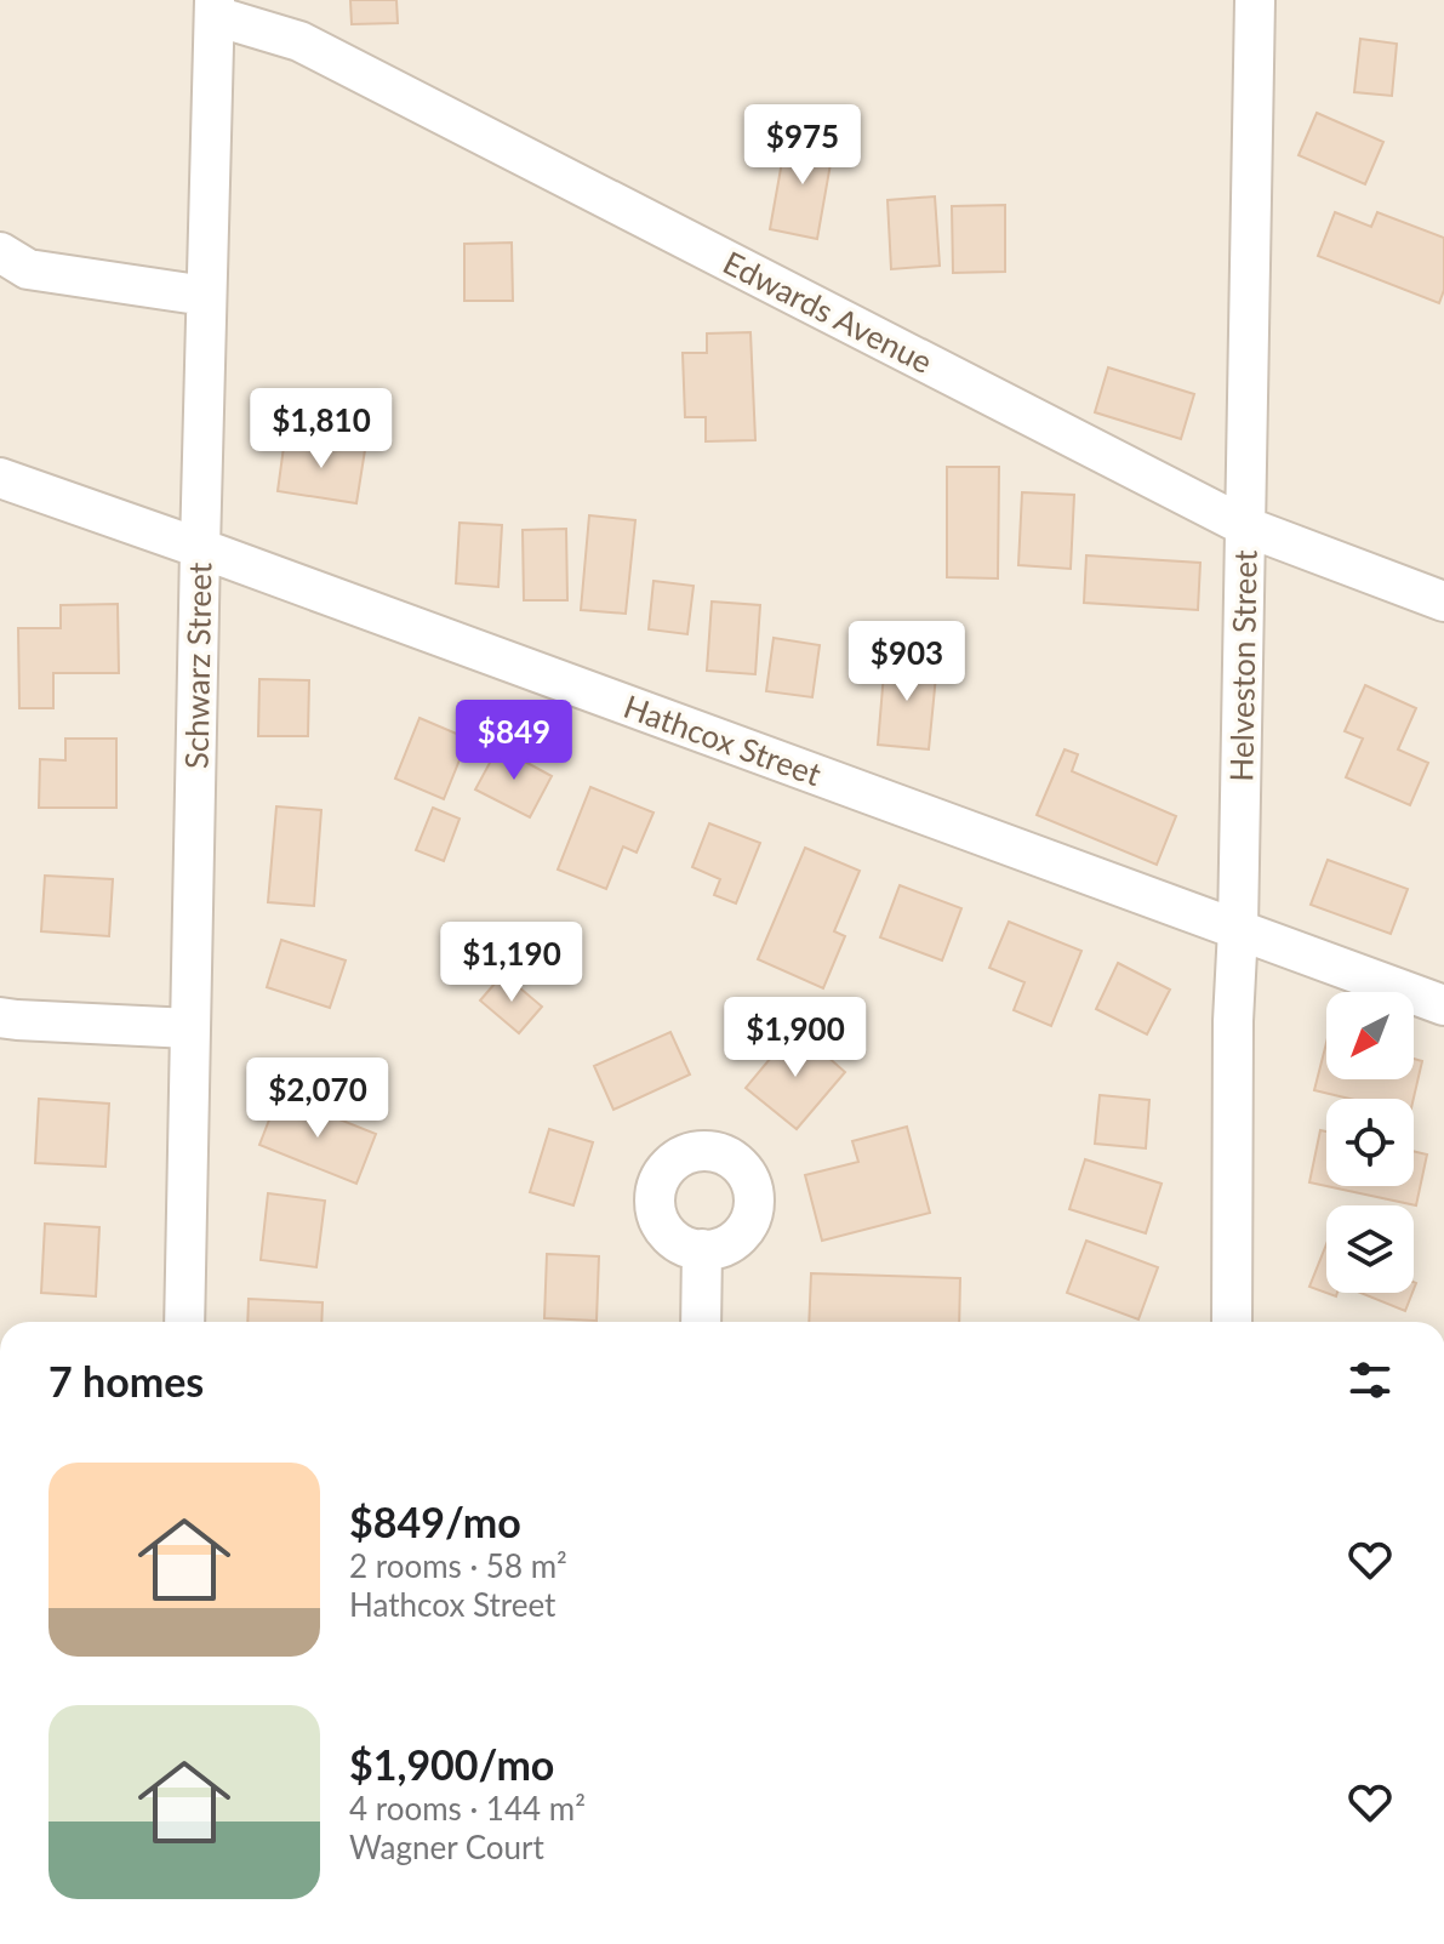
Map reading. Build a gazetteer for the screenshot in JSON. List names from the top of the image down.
{
  "streets": {
    "street": [
      "Edwards Avenue",
      "Schwarz Street",
      "Helveston Street",
      "Hathcox Street"
    ]
  },
  "crossings": [
    ["Edwards Avenue", "Schwarz Street"],
    ["Edwards Avenue", "Helveston Street"],
    ["Schwarz Street", "Hathcox Street"],
    ["Helveston Street", "Hathcox Street"]
  ],
  "north": "bottom left",
  "page": {
    "price": [
      "$975",
      "$1,810",
      "$903",
      "$849",
      "$1,190",
      "$1,900",
      "$2,070"
    ],
    "heading": "7 homes",
    "list": [
      {
        "name": "$849/mo",
        "note": "2 rooms · 58 m² · Hathcox Street"
      },
      {
        "name": "$1,900/mo",
        "note": "4 rooms · 144 m² · Wagner Court"
      }
    ]
  }
}
